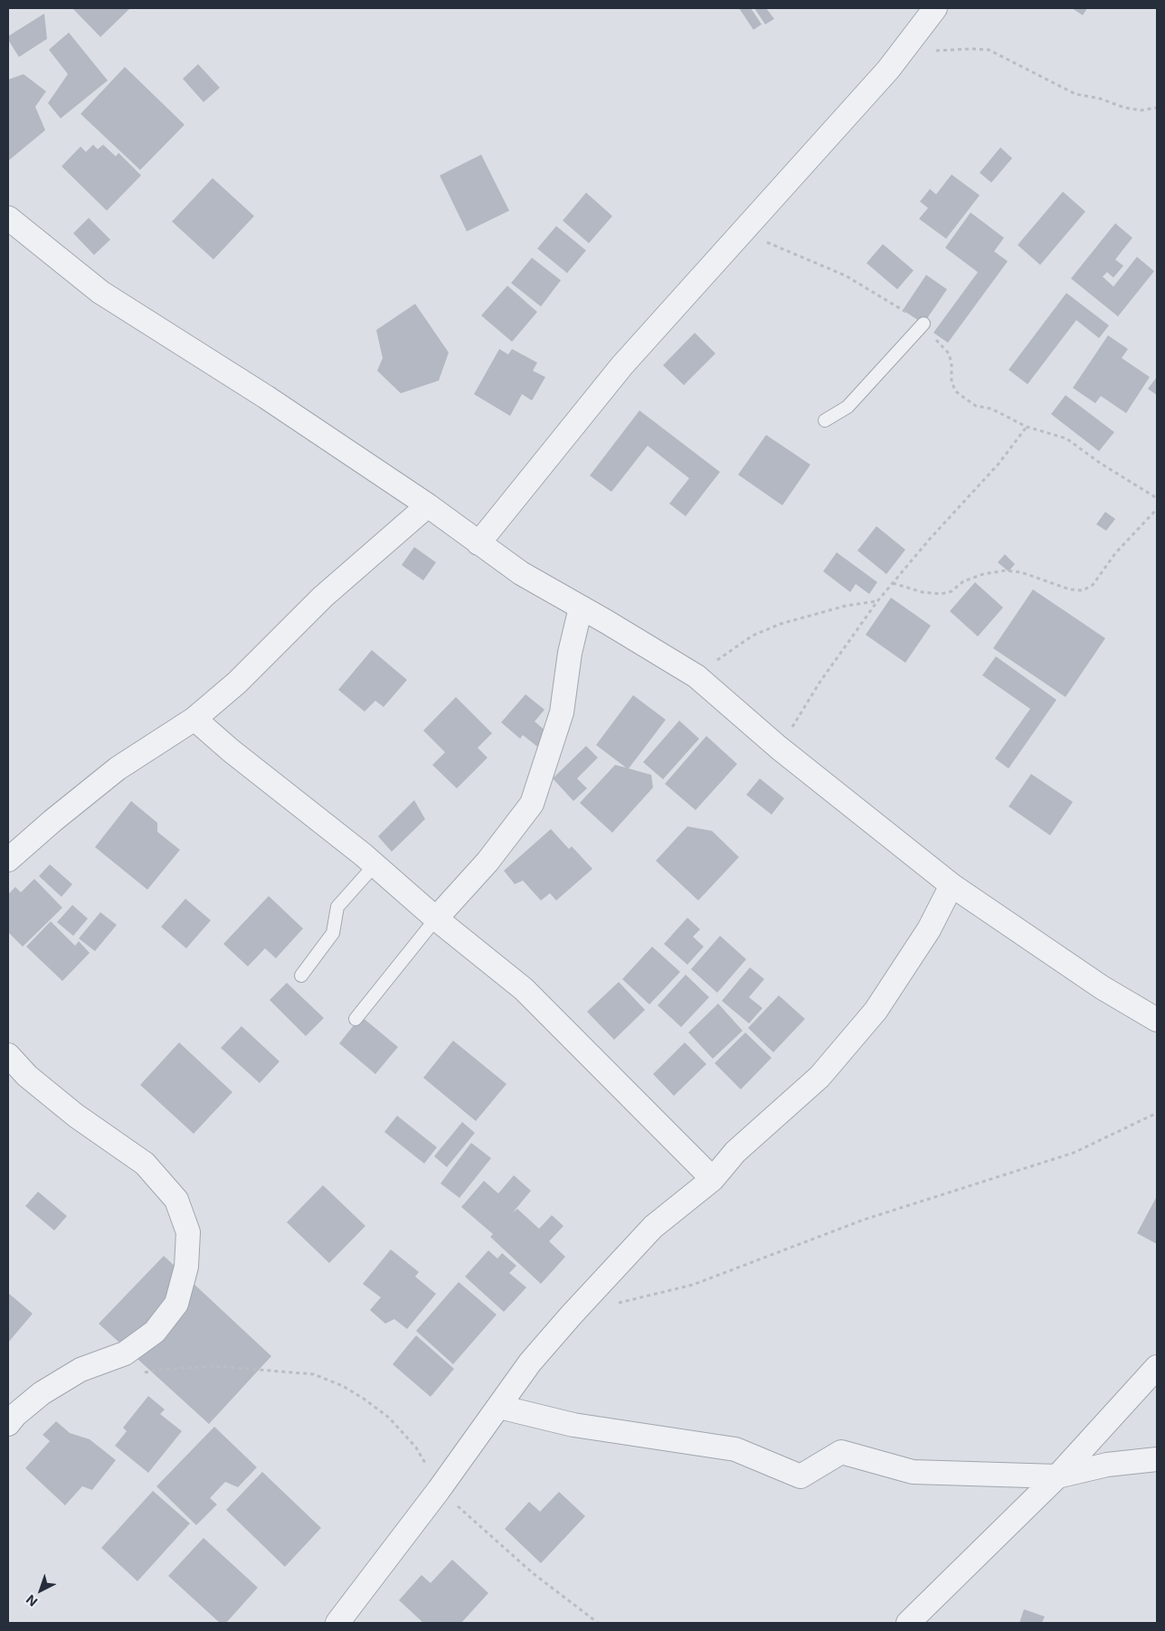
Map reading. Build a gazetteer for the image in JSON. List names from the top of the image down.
{
  "north": "bottom left"
}
